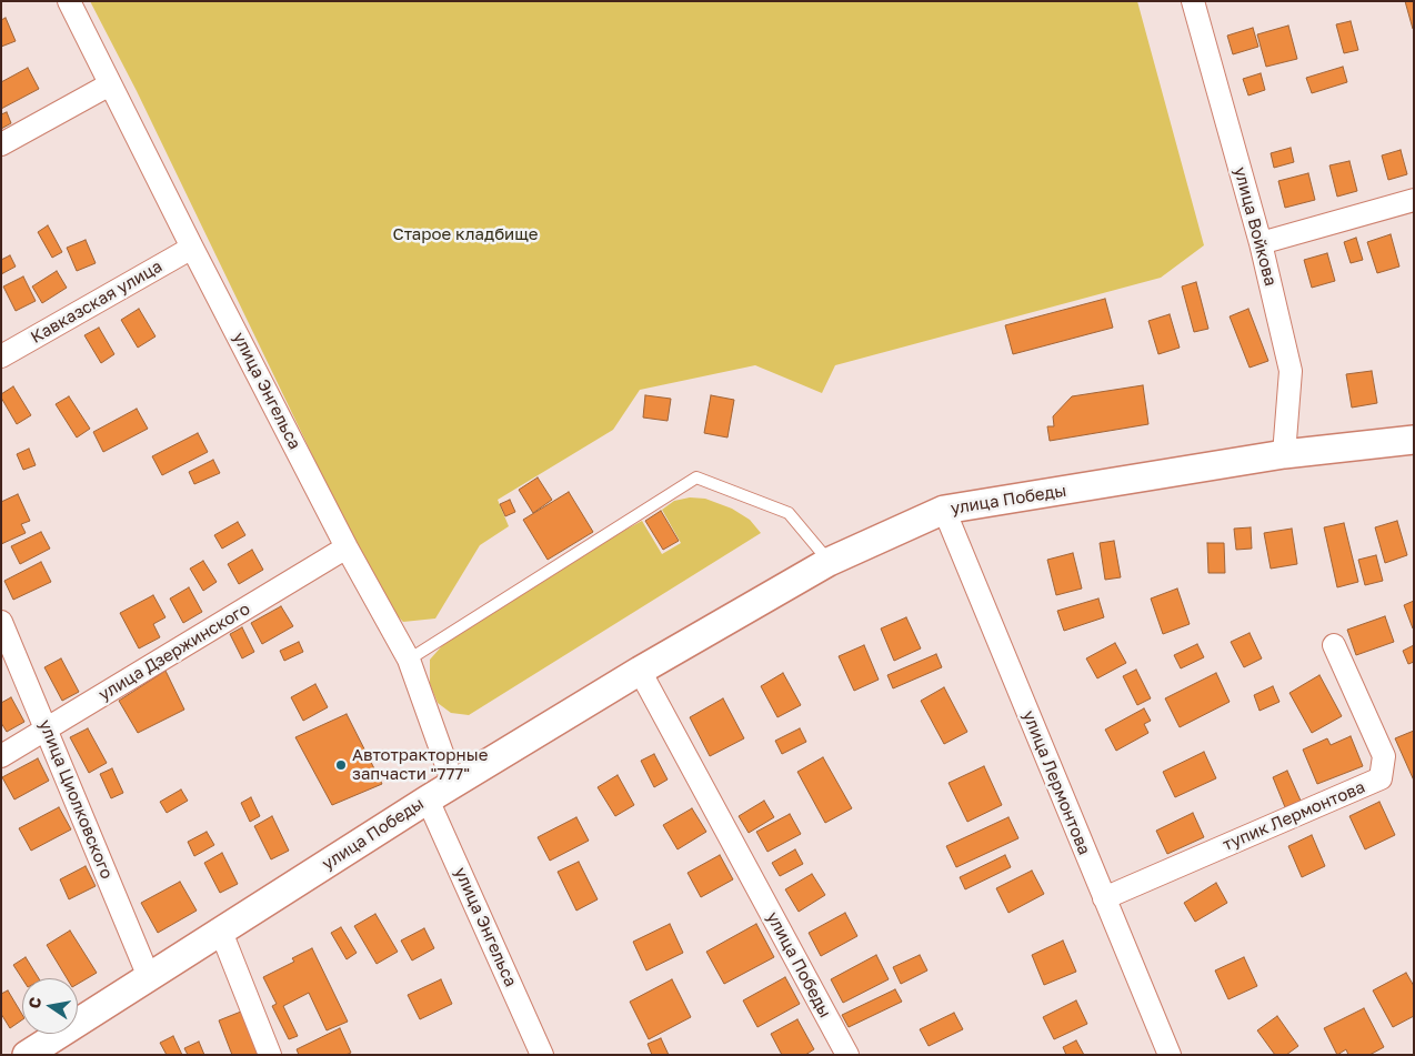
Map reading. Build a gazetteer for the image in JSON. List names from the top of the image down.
{
  "streets": {
    "street": [
      "улица Войкова",
      "Кавказская улица",
      "улица Энгельса",
      "улица Победы",
      "улица Дзержинского",
      "улица Лермонтова",
      "улица Циолковского",
      "тупик Лермонтова"
    ]
  },
  "crossings": [
    ["улица Войкова", "улица Победы"],
    ["Кавказская улица", "улица Энгельса"],
    ["улица Энгельса", "улица Победы"],
    ["улица Энгельса", "улица Дзержинского"],
    ["улица Победы", "улица Лермонтова"],
    ["улица Победы", "улица Циолковского"],
    ["улица Дзержинского", "улица Циолковского"],
    ["улица Лермонтова", "тупик Лермонтова"]
  ],
  "parks": ["Старое кладбище"],
  "places": ["Автотракторные запчасти \"777\""],
  "north": "left"
}
